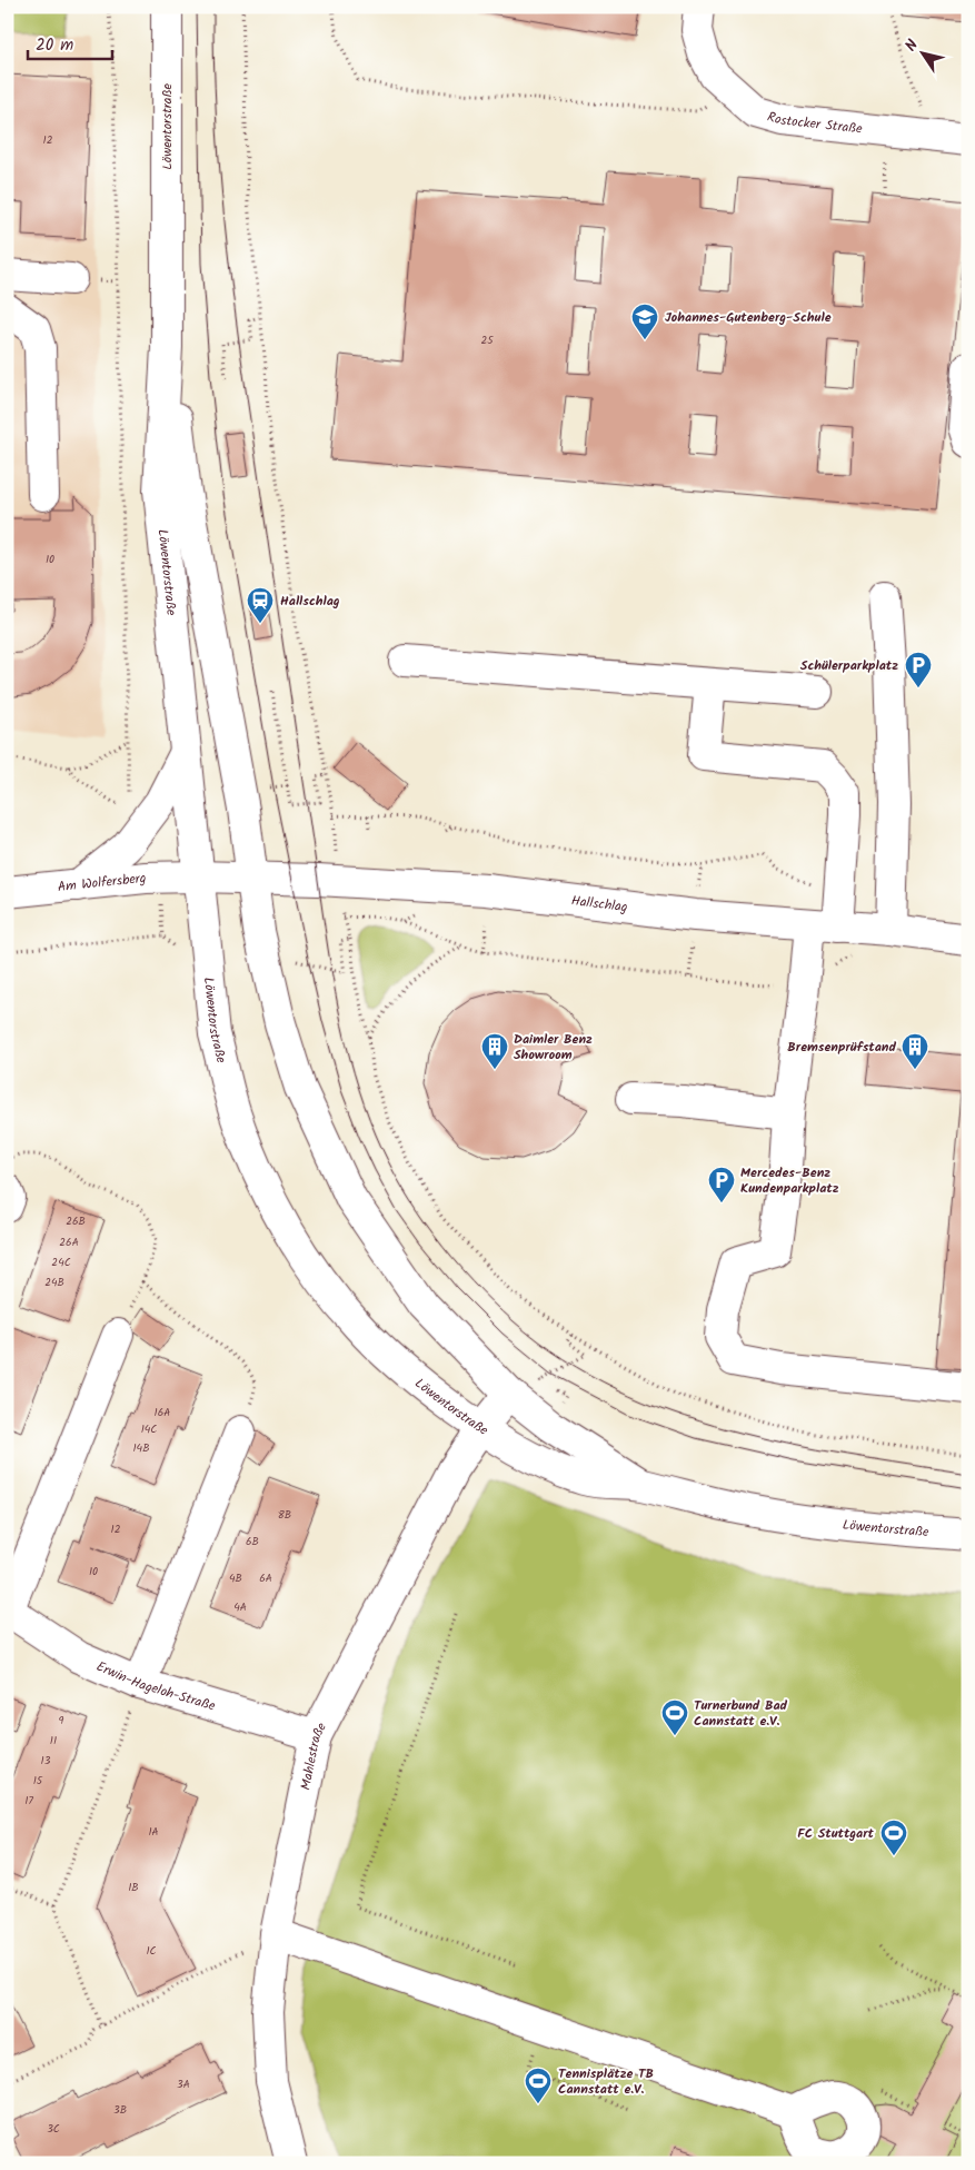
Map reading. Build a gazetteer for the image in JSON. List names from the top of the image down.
{
  "streets": {
    "main road": [
      "Rostocker Straße",
      "Löwentorstraße",
      "Am Wolfersberg",
      "Hallschlag",
      "Erwin-Hageloh-Straße",
      "Mahlestraße"
    ]
  },
  "crossings": [
    ["Löwentorstraße", "Am Wolfersberg"],
    ["Löwentorstraße", "Hallschlag"],
    ["Löwentorstraße", "Mahlestraße"],
    ["Am Wolfersberg", "Hallschlag"],
    ["Erwin-Hageloh-Straße", "Mahlestraße"]
  ],
  "places": {
    "school or university": ["Johannes-Gutenberg-Schule"],
    "station": ["Hallschlag"],
    "parking": ["Schülerparkplatz", "Mercedes-Benz Kundenparkplatz"],
    "building": ["Daimler Benz Showroom", "Bremsenprüfstand"],
    "sports": ["Turnerbund Bad Cannstatt e.V.", "FC Stuttgart", "Tennisplätze TB Cannstatt e.V."]
  },
  "house_numbers": [
    "12",
    "25",
    "10",
    "26B",
    "26A",
    "24C",
    "24B",
    "16A",
    "14C",
    "14B",
    "8B",
    "12",
    "6B",
    "10",
    "4B",
    "6A",
    "4A",
    "9",
    "11",
    "13",
    "15",
    "17",
    "1A",
    "1B",
    "1C",
    "3A",
    "3B",
    "3C"
  ],
  "scale_bar": "20 m",
  "north": "top left"
}
